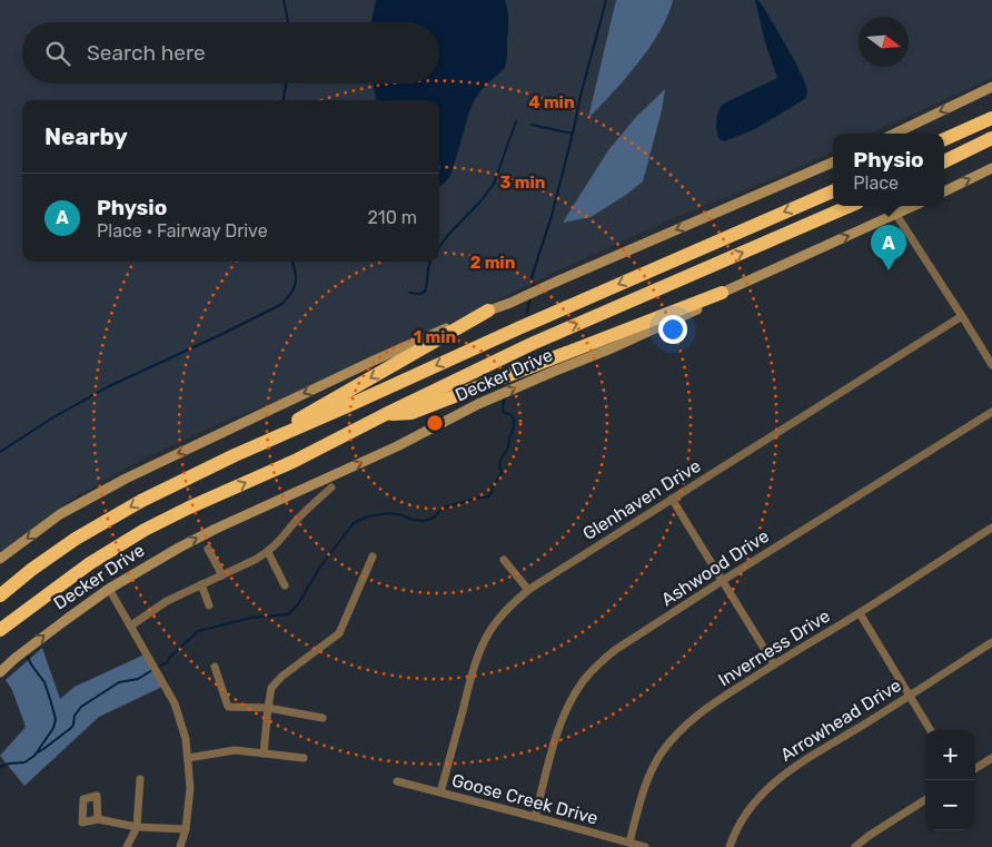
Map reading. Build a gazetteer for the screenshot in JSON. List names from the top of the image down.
{
  "streets": {
    "highway": ["Decker Drive"],
    "street": [
      "Glenhaven Drive",
      "Ashwood Drive",
      "Inverness Drive",
      "Arrowhead Drive",
      "Goose Creek Drive"
    ]
  },
  "crossings": [
    ["Glenhaven Drive", "Goose Creek Drive"],
    ["Ashwood Drive", "Goose Creek Drive"],
    ["Inverness Drive", "Goose Creek Drive"]
  ],
  "north": "right",
  "page": {
    "search": "Search here",
    "heading": "Nearby",
    "popup": ["Physio", "Place"],
    "list": [
      {
        "mark": "A",
        "name": "Physio",
        "note": "Place · Fairway Drive",
        "value": "210 m"
      }
    ],
    "pins": "A",
    "map_buttons": ["+", "−"]
  },
  "rings": [
    "4 min",
    "3 min",
    "2 min",
    "1 min"
  ]
}
